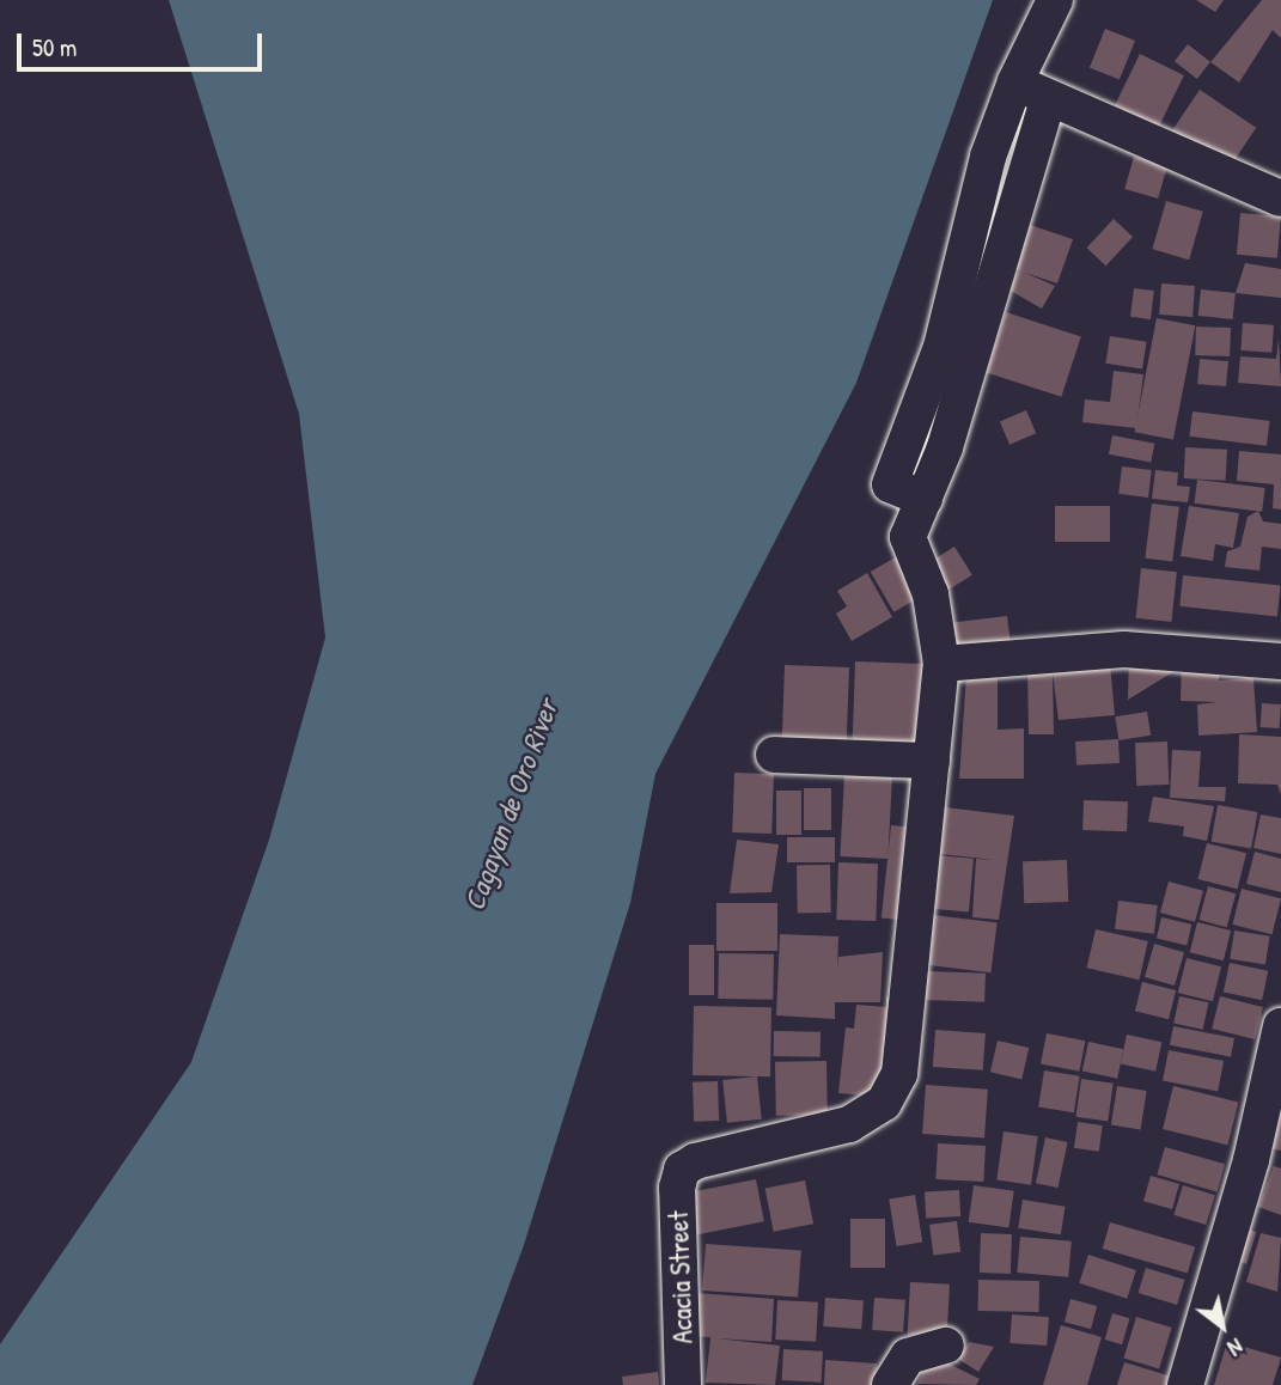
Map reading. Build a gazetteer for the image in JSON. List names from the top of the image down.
{
  "streets": {
    "street": ["Acacia Street"]
  },
  "water": ["Cagayan de Oro River"],
  "scale_bar": "50 m",
  "north": "bottom right"
}
